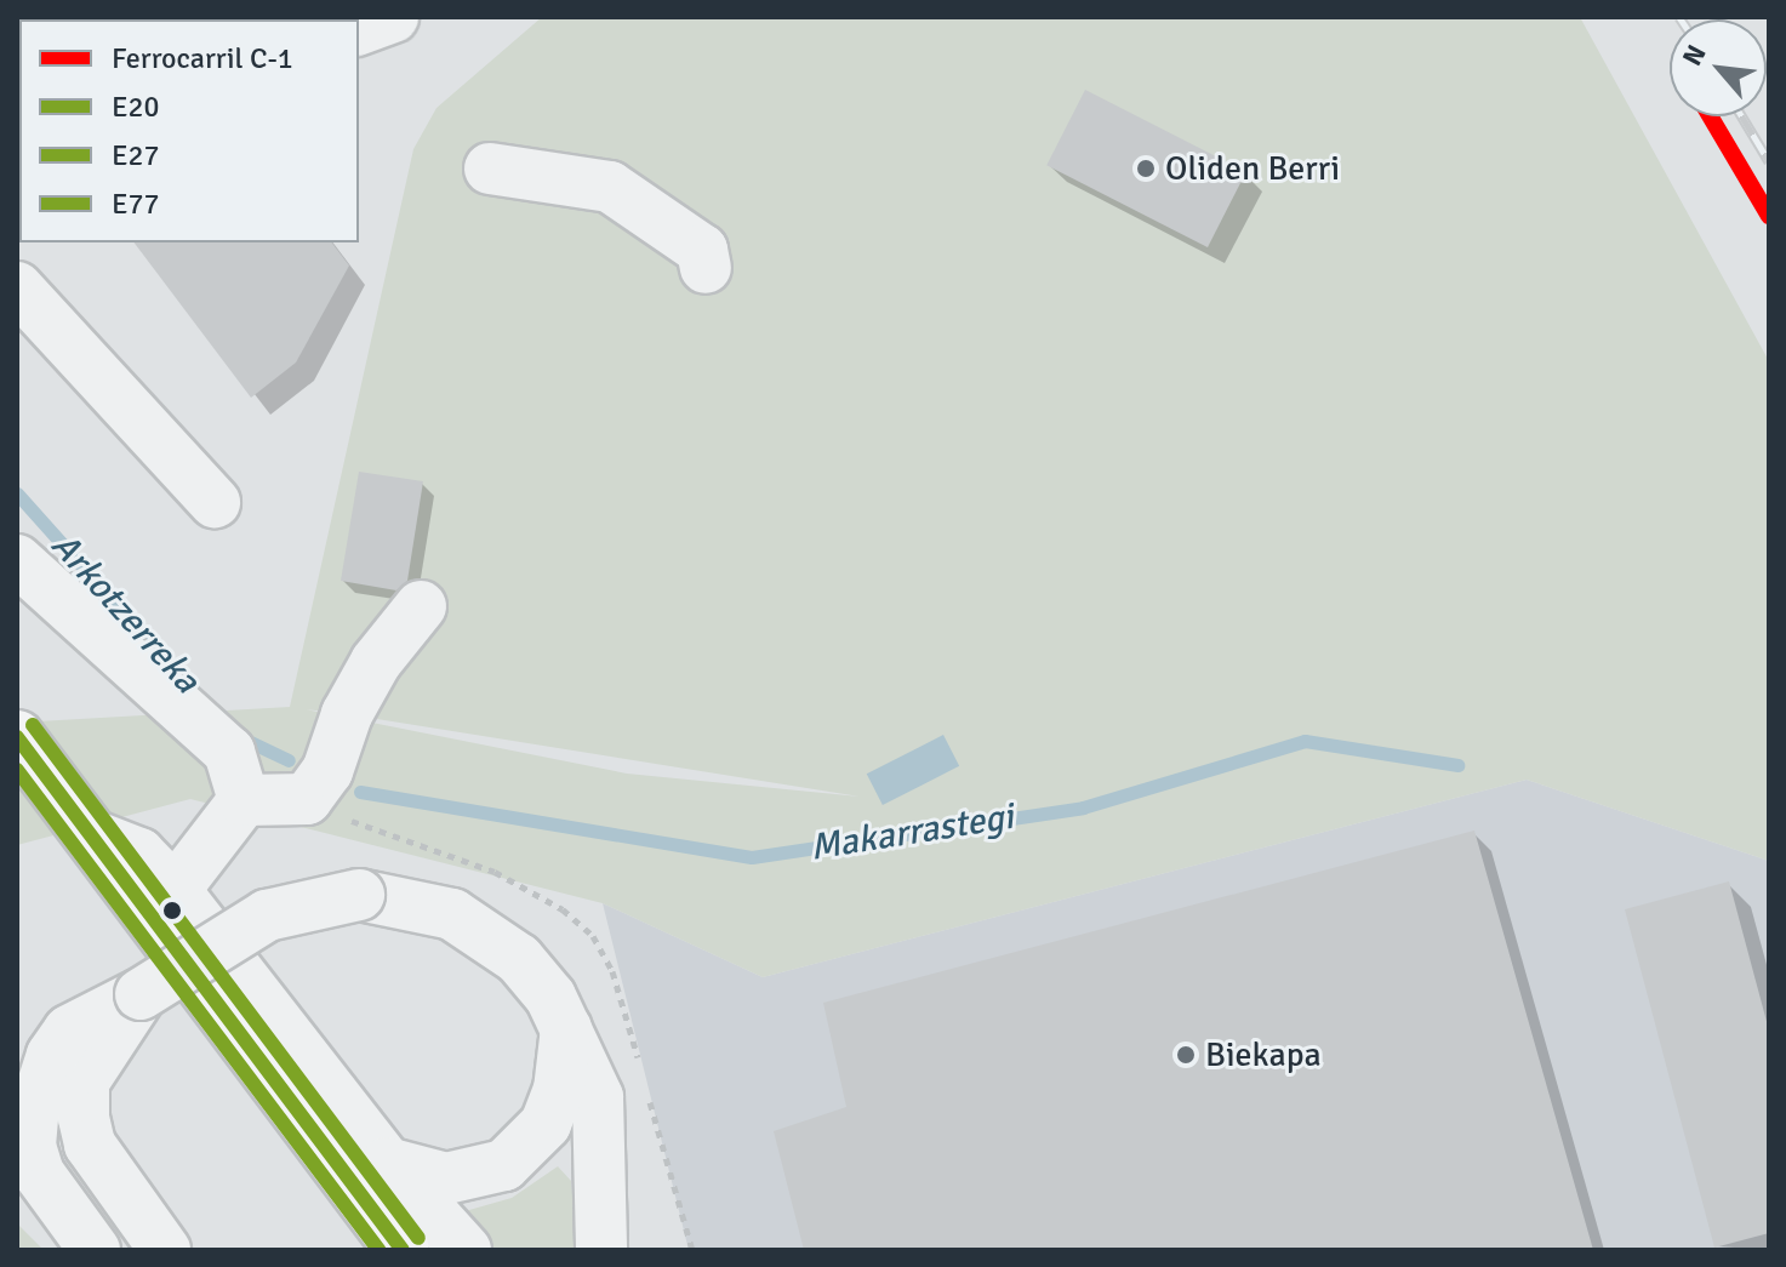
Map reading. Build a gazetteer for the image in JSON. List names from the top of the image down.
{
  "water": ["Arkotzerreka", "Makarrastegi"],
  "places": ["Oliden Berri", "Biekapa"],
  "lines": [
    "rail line C-1",
    "transit line E77",
    "transit line E20",
    "transit line E27"
  ],
  "legend": [
    "Ferrocarril C-1",
    "E20",
    "E27",
    "E77"
  ],
  "north": "top left"
}
